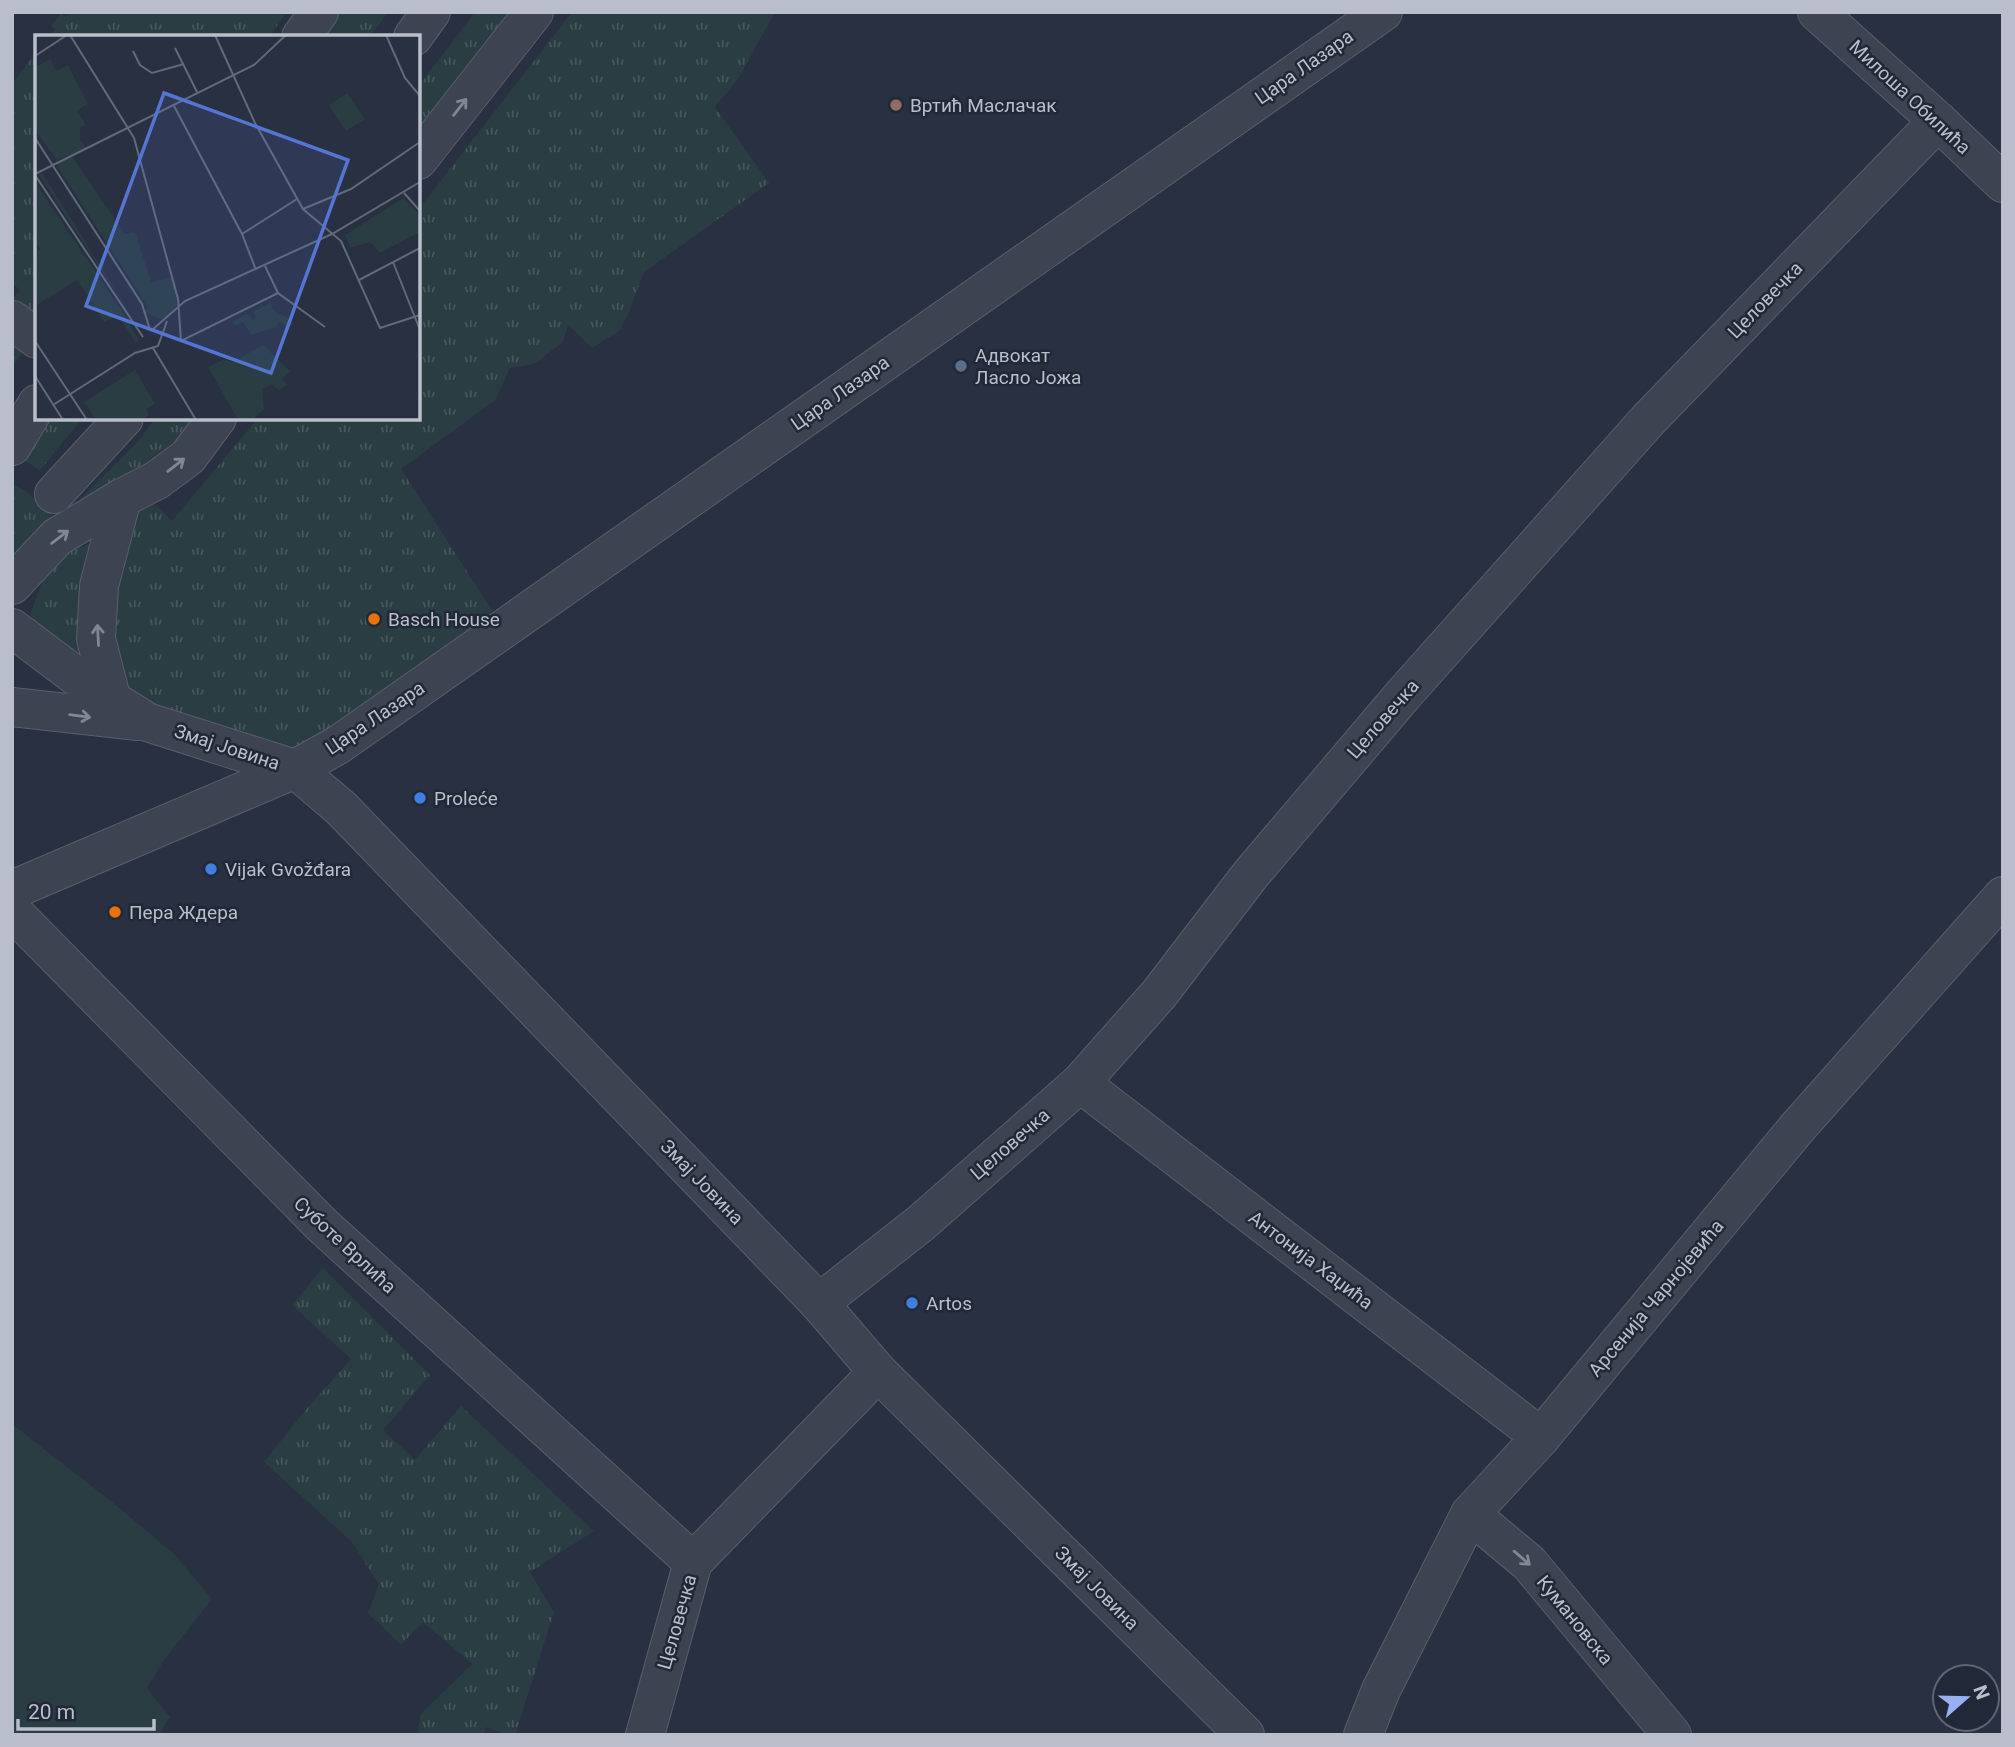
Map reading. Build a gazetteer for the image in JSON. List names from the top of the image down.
{
  "streets": {
    "street": [
      "Цара Лазара",
      "Милоша Обилића",
      "Целовечка",
      "Змај Јовина",
      "Суботе Врлића",
      "Антонија Хаџића",
      "Арсенија Чарнојевића",
      "Кумановска"
    ]
  },
  "crossings": [
    ["Цара Лазара", "Змај Јовина"],
    ["Милоша Обилића", "Целовечка"],
    ["Целовечка", "Змај Јовина"],
    ["Целовечка", "Суботе Врлића"],
    ["Целовечка", "Антонија Хаџића"],
    ["Антонија Хаџића", "Арсенија Чарнојевића"],
    ["Арсенија Чарнојевића", "Кумановска"]
  ],
  "one_way": ["Кумановска"],
  "places": [
    "Вртић Маслачак",
    "Адвокат Ласло Јожа",
    "Basch House",
    "Proleće",
    "Vijak Gvožđara",
    "Пера Ждера",
    "Artos"
  ],
  "scale_bar": "20 m",
  "north": "right"
}
